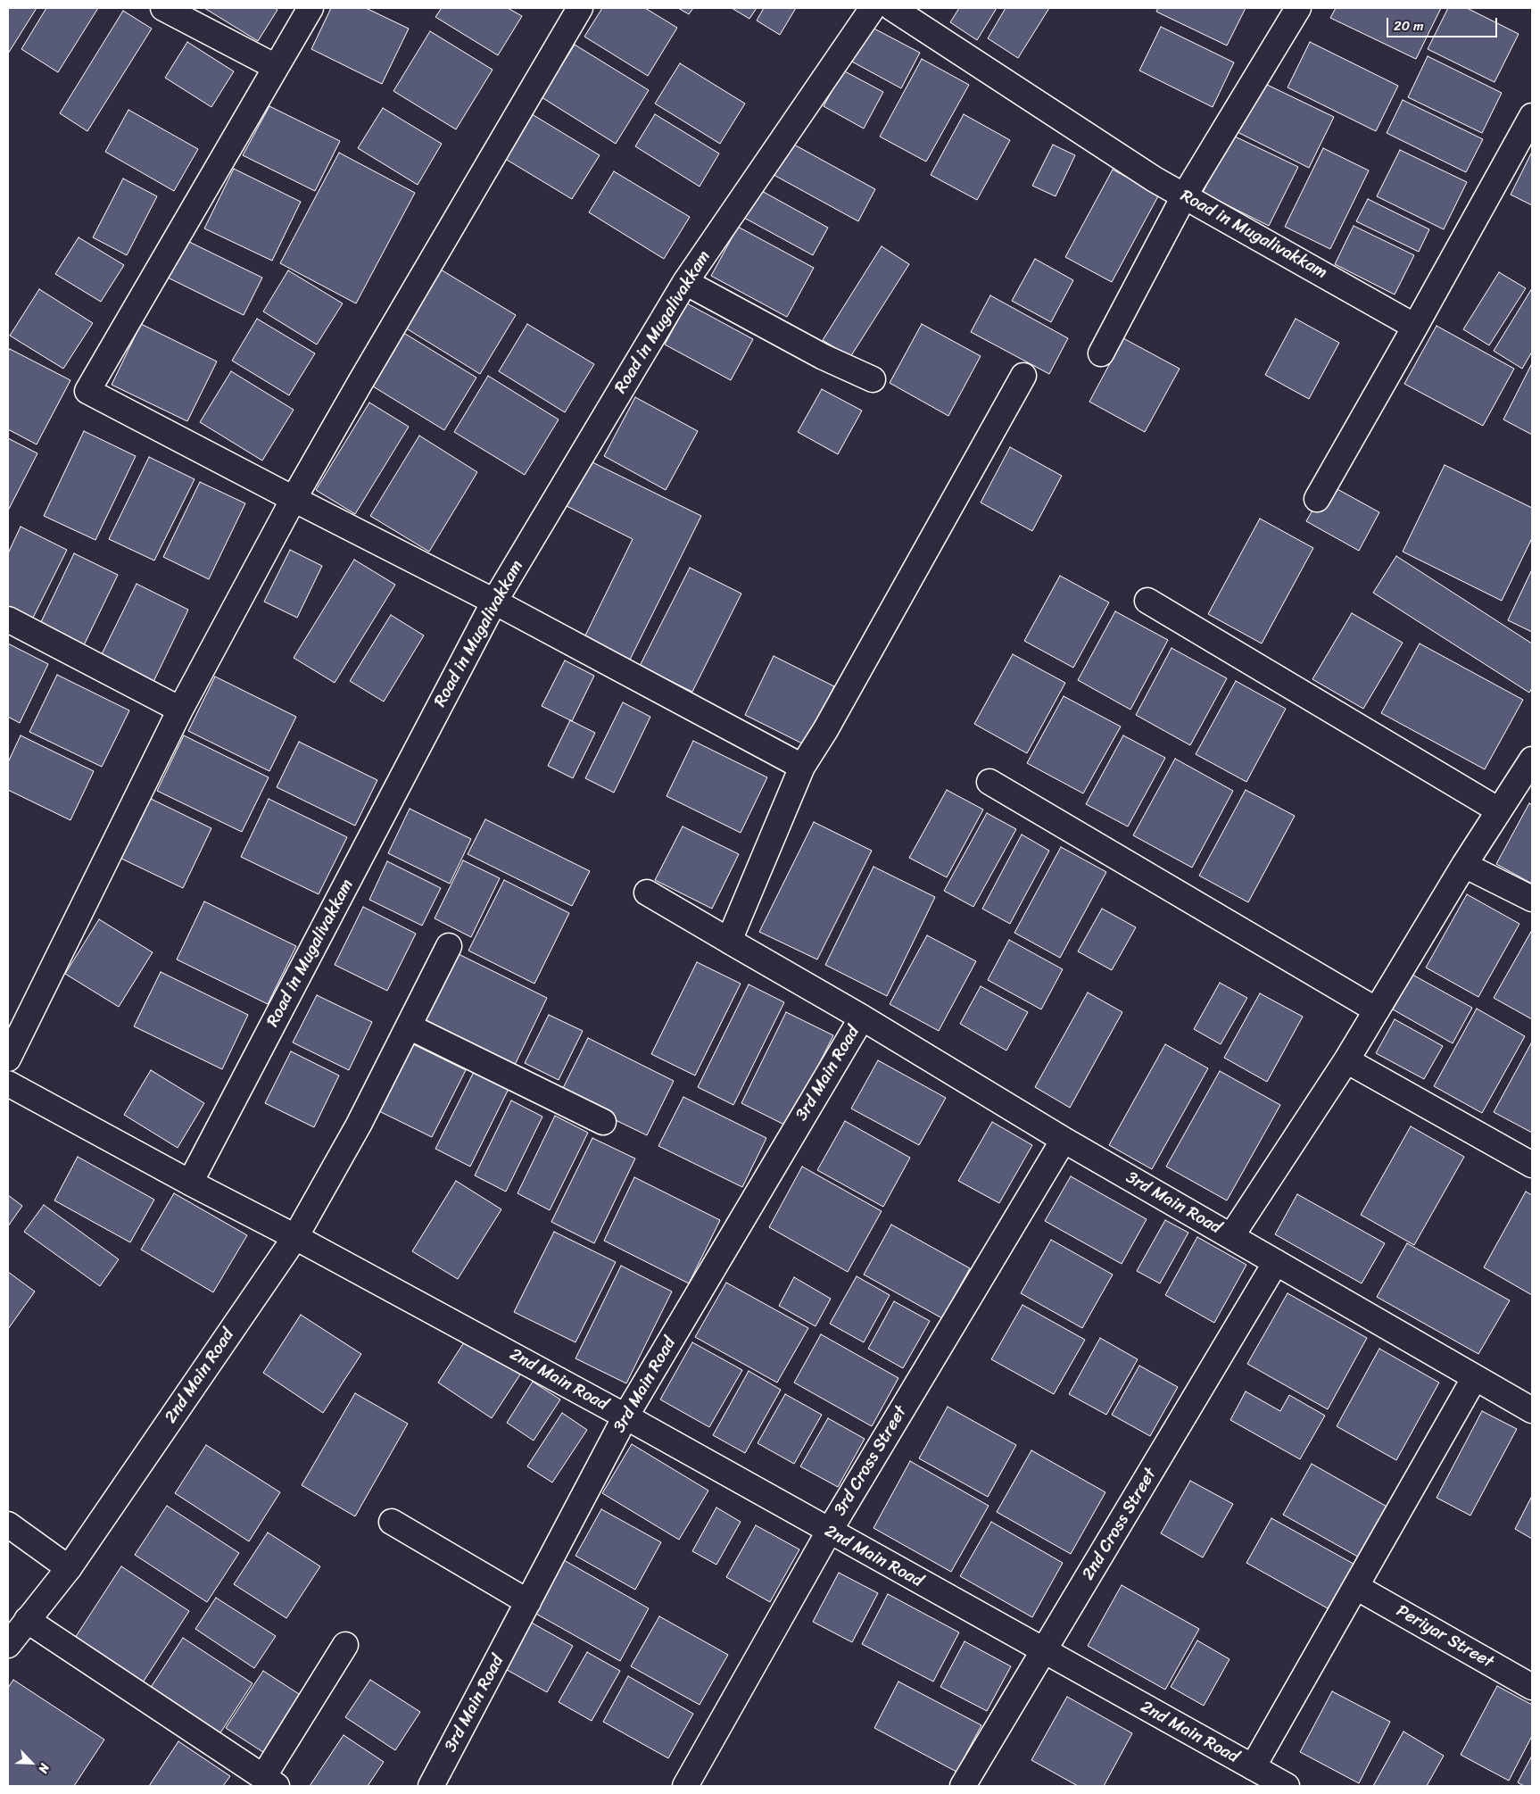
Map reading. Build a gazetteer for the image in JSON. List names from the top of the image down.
{
  "streets": {
    "street": [
      "Road in Mugalivakkam",
      "3rd Main Road",
      "2nd Main Road",
      "3rd Cross Street",
      "2nd Cross Street",
      "Periyar Street"
    ]
  },
  "crossings": [
    ["3rd Main Road", "2nd Main Road"],
    ["3rd Main Road", "3rd Cross Street"],
    ["3rd Main Road", "2nd Cross Street"],
    ["2nd Main Road", "3rd Cross Street"],
    ["2nd Main Road", "2nd Cross Street"]
  ],
  "scale_bar": "20 m",
  "north": "bottom right"
}
